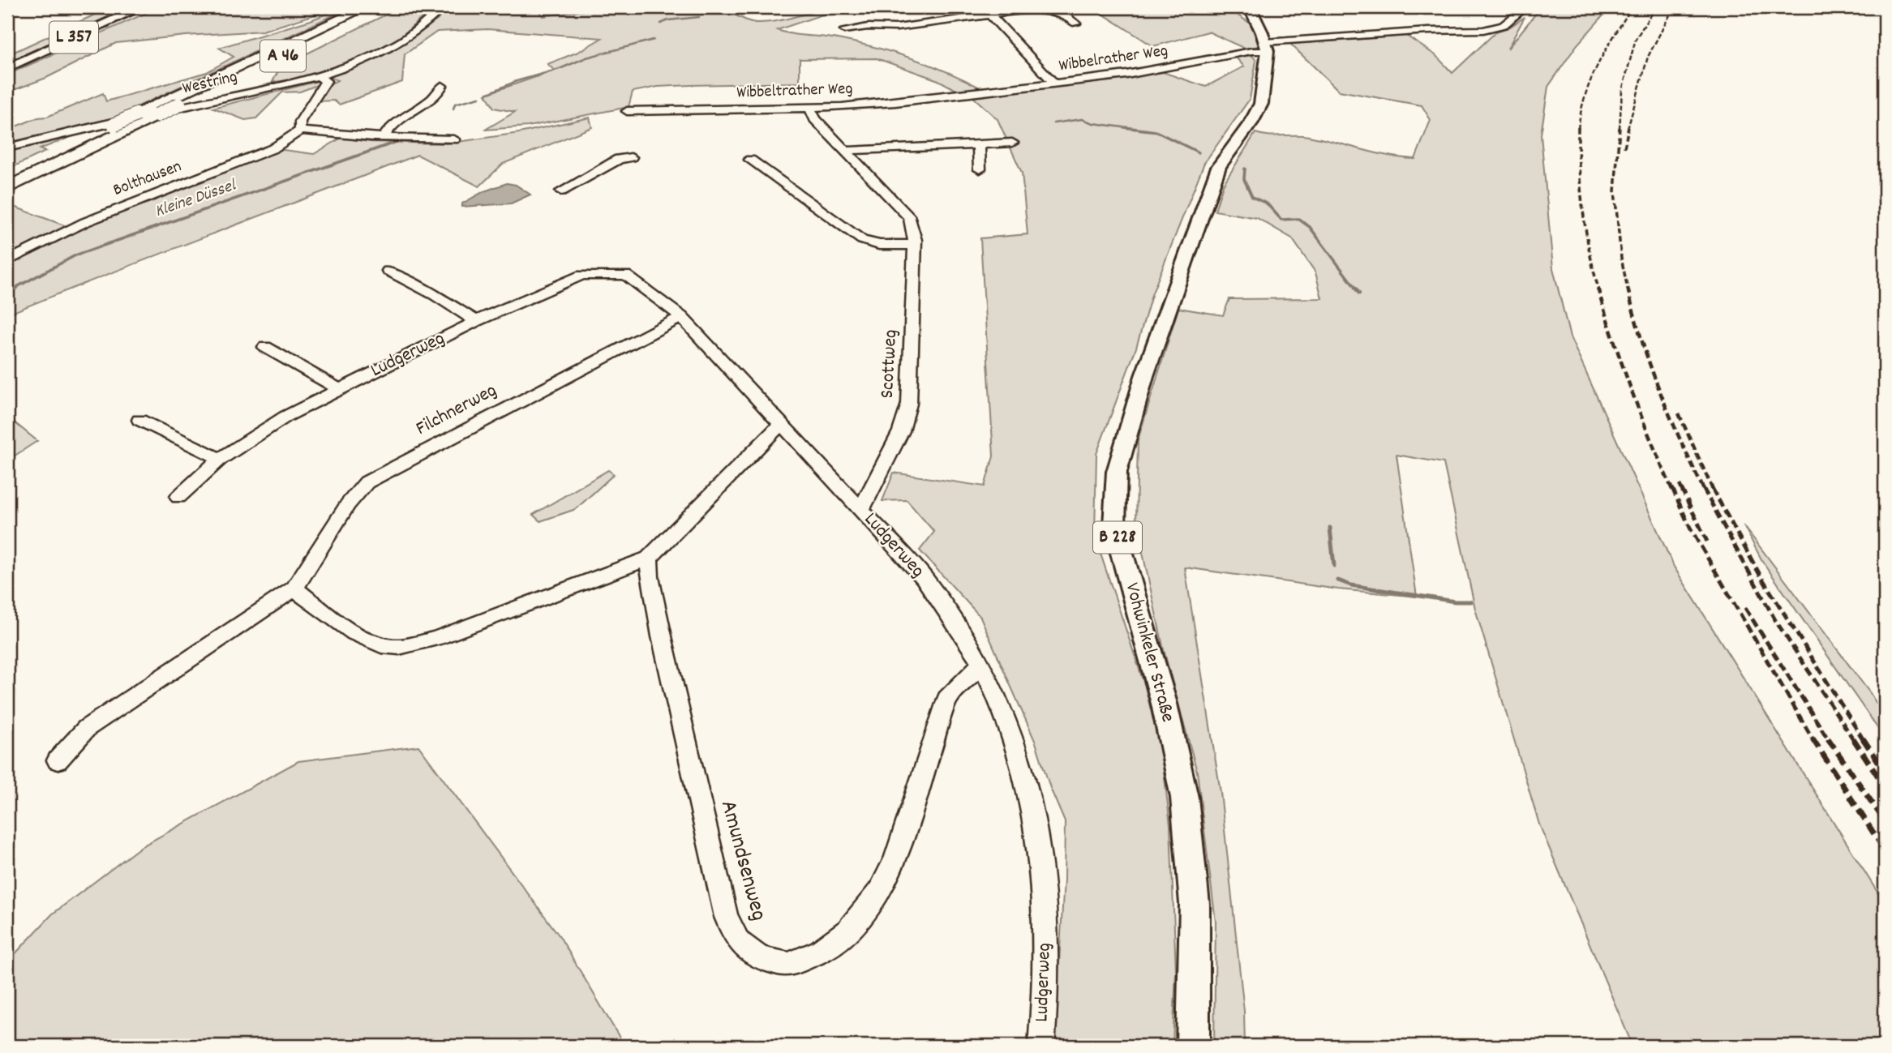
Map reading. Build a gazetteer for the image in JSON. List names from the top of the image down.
{
  "streets": {
    "highway": ["A 46"],
    "main road": ["L 357", "B 228", "Vohwinkeler Straße"],
    "street": [
      "Wibbelrather Weg",
      "Westring",
      "Wibbeltrather Weg",
      "Bolthausen",
      "Ludgerweg",
      "Scottweg",
      "Filchnerweg",
      "Amundsenweg"
    ]
  },
  "crossings": [
    ["Wibbelrather Weg", "Wibbeltrather Weg"],
    ["Wibbelrather Weg", "Vohwinkeler Straße"],
    ["Wibbeltrather Weg", "Scottweg"],
    ["Ludgerweg", "Scottweg"],
    ["Ludgerweg", "Filchnerweg"],
    ["Ludgerweg", "Amundsenweg"]
  ],
  "water": ["Kleine Düssel"]
}
